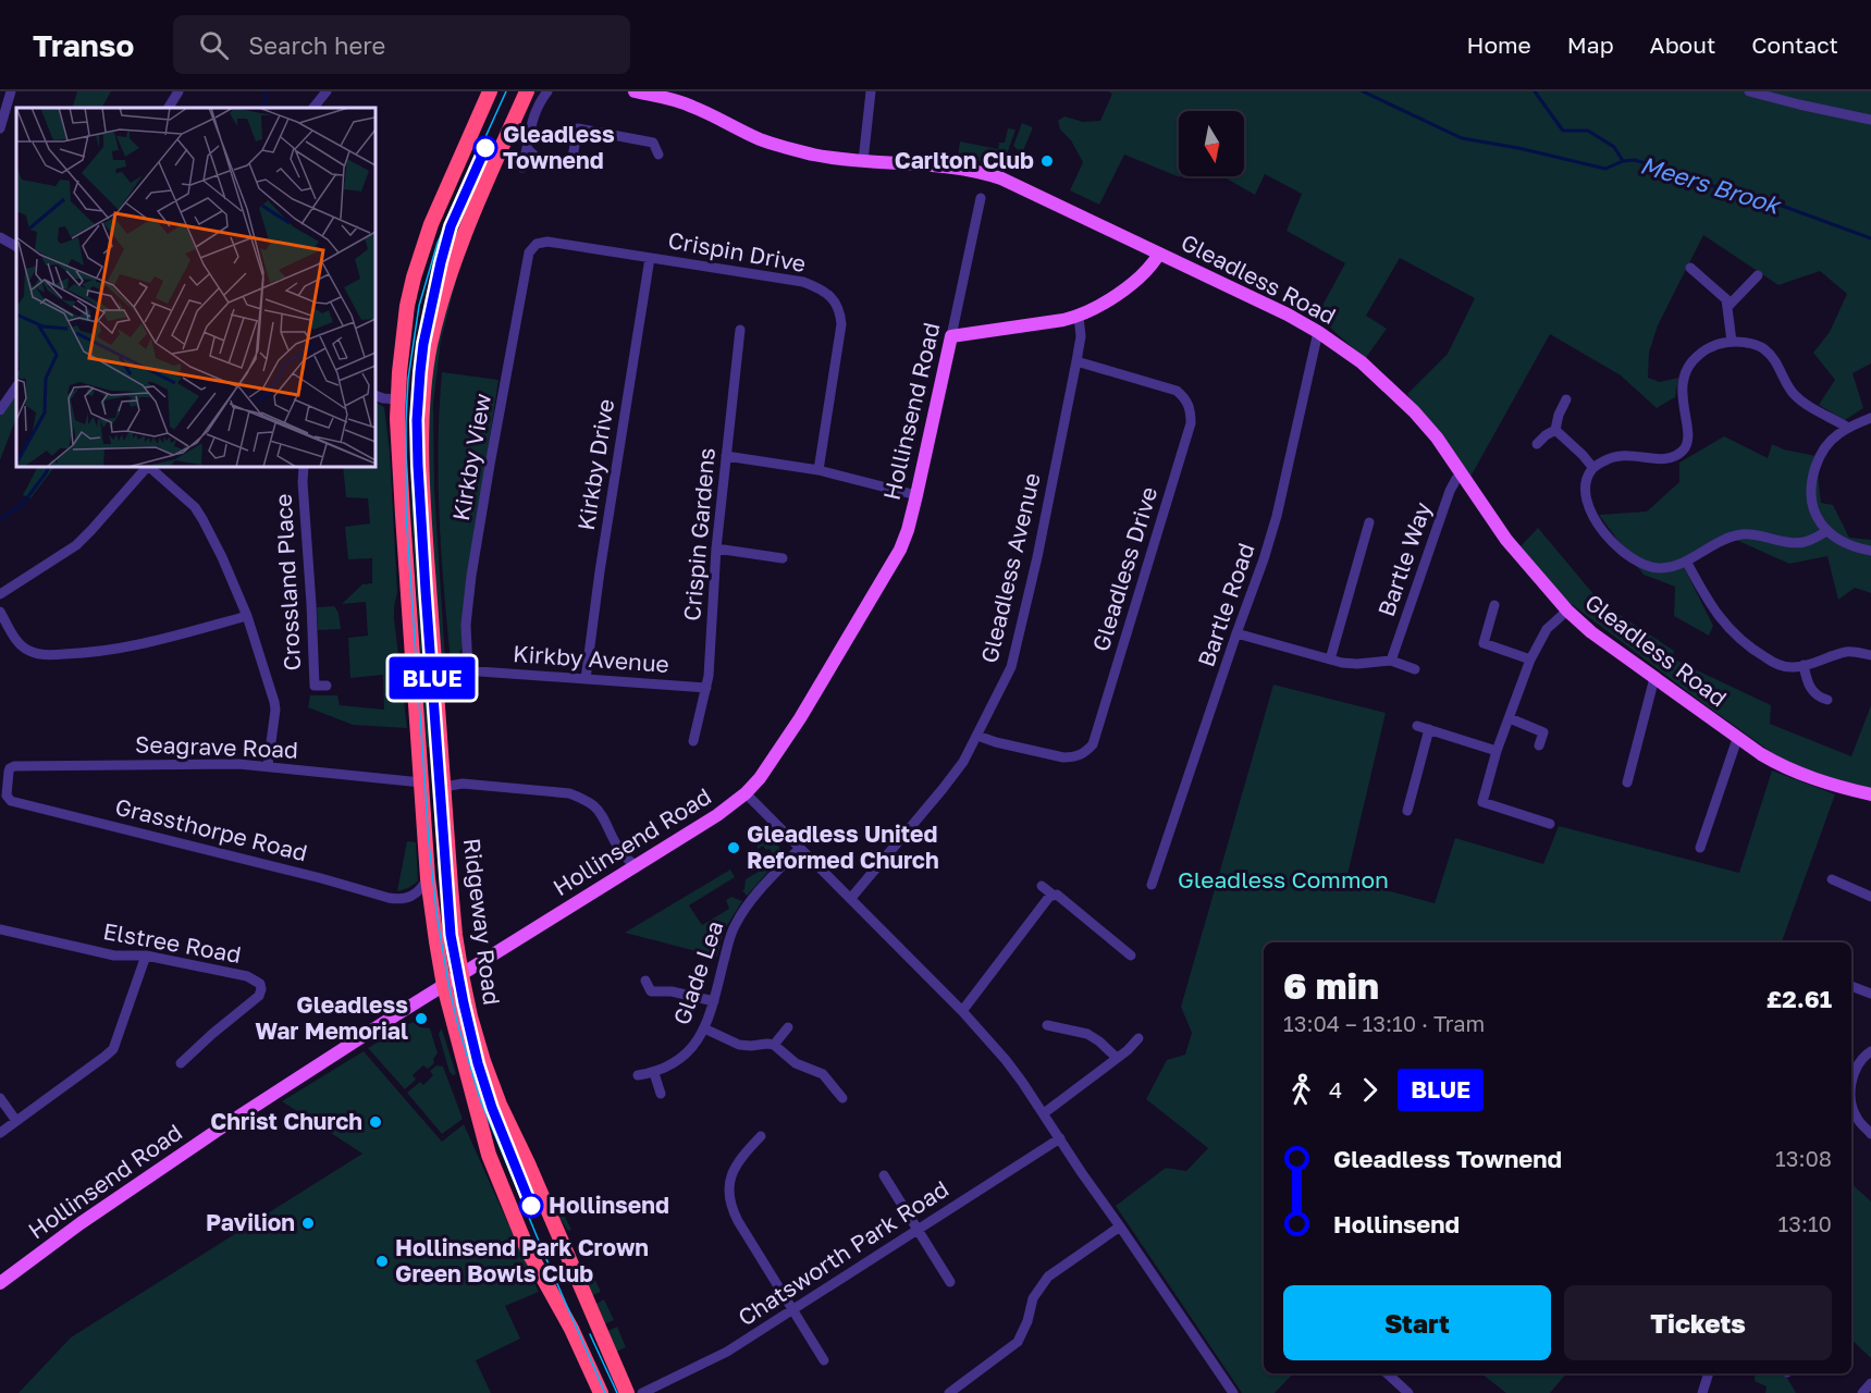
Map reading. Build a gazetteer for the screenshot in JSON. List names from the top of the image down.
{
  "streets": {
    "highway": ["Ridgeway Road"],
    "main road": ["Gleadless Road", "Hollinsend Road"],
    "street": [
      "Crispin Drive",
      "Kirkby View",
      "Kirkby Drive",
      "Crispin Gardens",
      "Bartle Way",
      "Gleadless Avenue",
      "Gleadless Drive",
      "Crossland Place",
      "Bartle Road",
      "Kirkby Avenue",
      "Seagrave Road",
      "Grassthorpe Road",
      "Elstree Road",
      "Glade Lea",
      "Chatsworth Park Road"
    ]
  },
  "crossings": [
    ["Crispin Drive", "Kirkby View"],
    ["Crispin Drive", "Kirkby Drive"],
    ["Gleadless Road", "Bartle Way"],
    ["Gleadless Road", "Bartle Road"],
    ["Hollinsend Road", "Ridgeway Road"],
    ["Kirkby View", "Kirkby Avenue"],
    ["Kirkby Drive", "Kirkby Avenue"],
    ["Crispin Gardens", "Kirkby Avenue"],
    ["Gleadless Avenue", "Gleadless Drive"],
    ["Kirkby Avenue", "Ridgeway Road"],
    ["Seagrave Road", "Grassthorpe Road"],
    ["Seagrave Road", "Ridgeway Road"],
    ["Grassthorpe Road", "Ridgeway Road"]
  ],
  "water": ["Meers Brook"],
  "parks": ["Gleadless Common"],
  "places": [
    "Gleadless Townend",
    "Carlton Club",
    "Gleadless United Reformed Church",
    "Gleadless War Memorial",
    "Christ Church",
    "Hollinsend",
    "Pavilion",
    "Hollinsend Park Crown Green Bowls Club"
  ],
  "lines": ["tram line BLUE"],
  "north": "bottom",
  "page": {
    "header": "Transo",
    "search": "Search here",
    "nav": [
      "Home",
      "Map",
      "About",
      "Contact"
    ],
    "on_map": "BLUE",
    "heading": ["6 min", "13:04 – 13:10 · Tram", "£2.61"],
    "legs": ["4", "BLUE"],
    "list": [
      {
        "name": "Gleadless Townend",
        "value": "13:08"
      },
      {
        "name": "Hollinsend",
        "value": "13:10"
      }
    ],
    "buttons": ["Start", "Tickets"]
  }
}
